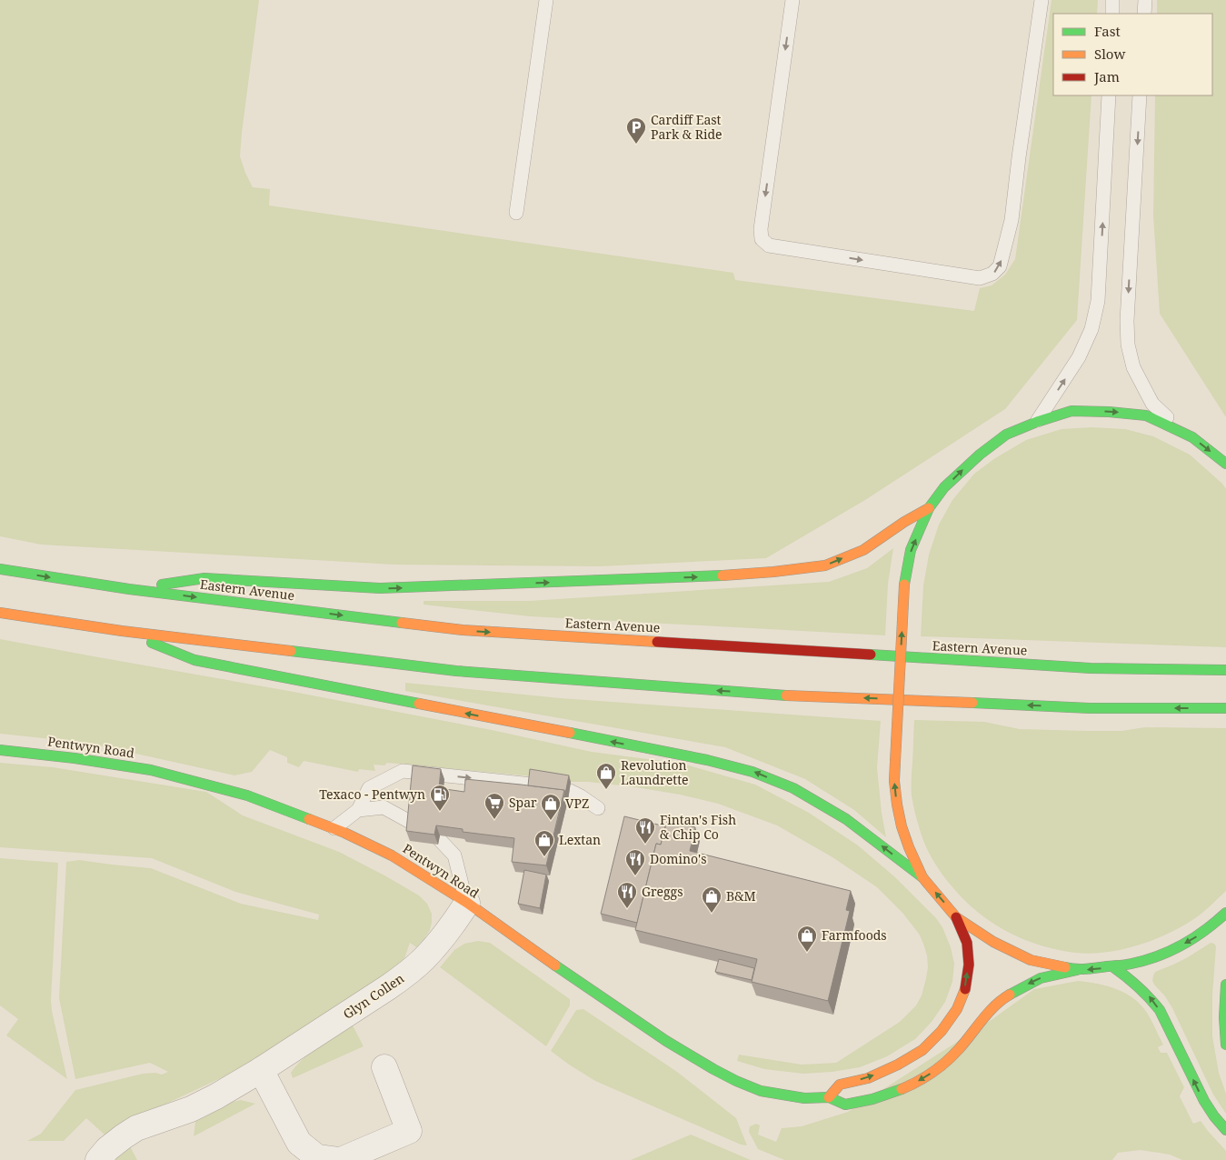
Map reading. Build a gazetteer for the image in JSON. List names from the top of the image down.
{
  "streets": {
    "main road": ["Eastern Avenue", "Pentwyn Road"],
    "street": ["Glyn Collen"]
  },
  "crossings": [
    ["Pentwyn Road", "Glyn Collen"]
  ],
  "places": {
    "parking": ["Cardiff East Park & Ride"],
    "shop": [
      "Revolution Laundrette",
      "VPZ",
      "Lextan",
      "B&M",
      "Farmfoods"
    ],
    "fuel station": ["Texaco - Pentwyn"],
    "supermarket": ["Spar"],
    "restaurant": ["Fintan's Fish & Chip Co", "Domino's", "Greggs"]
  },
  "legend": ["Fast", "Slow", "Jam"]
}
